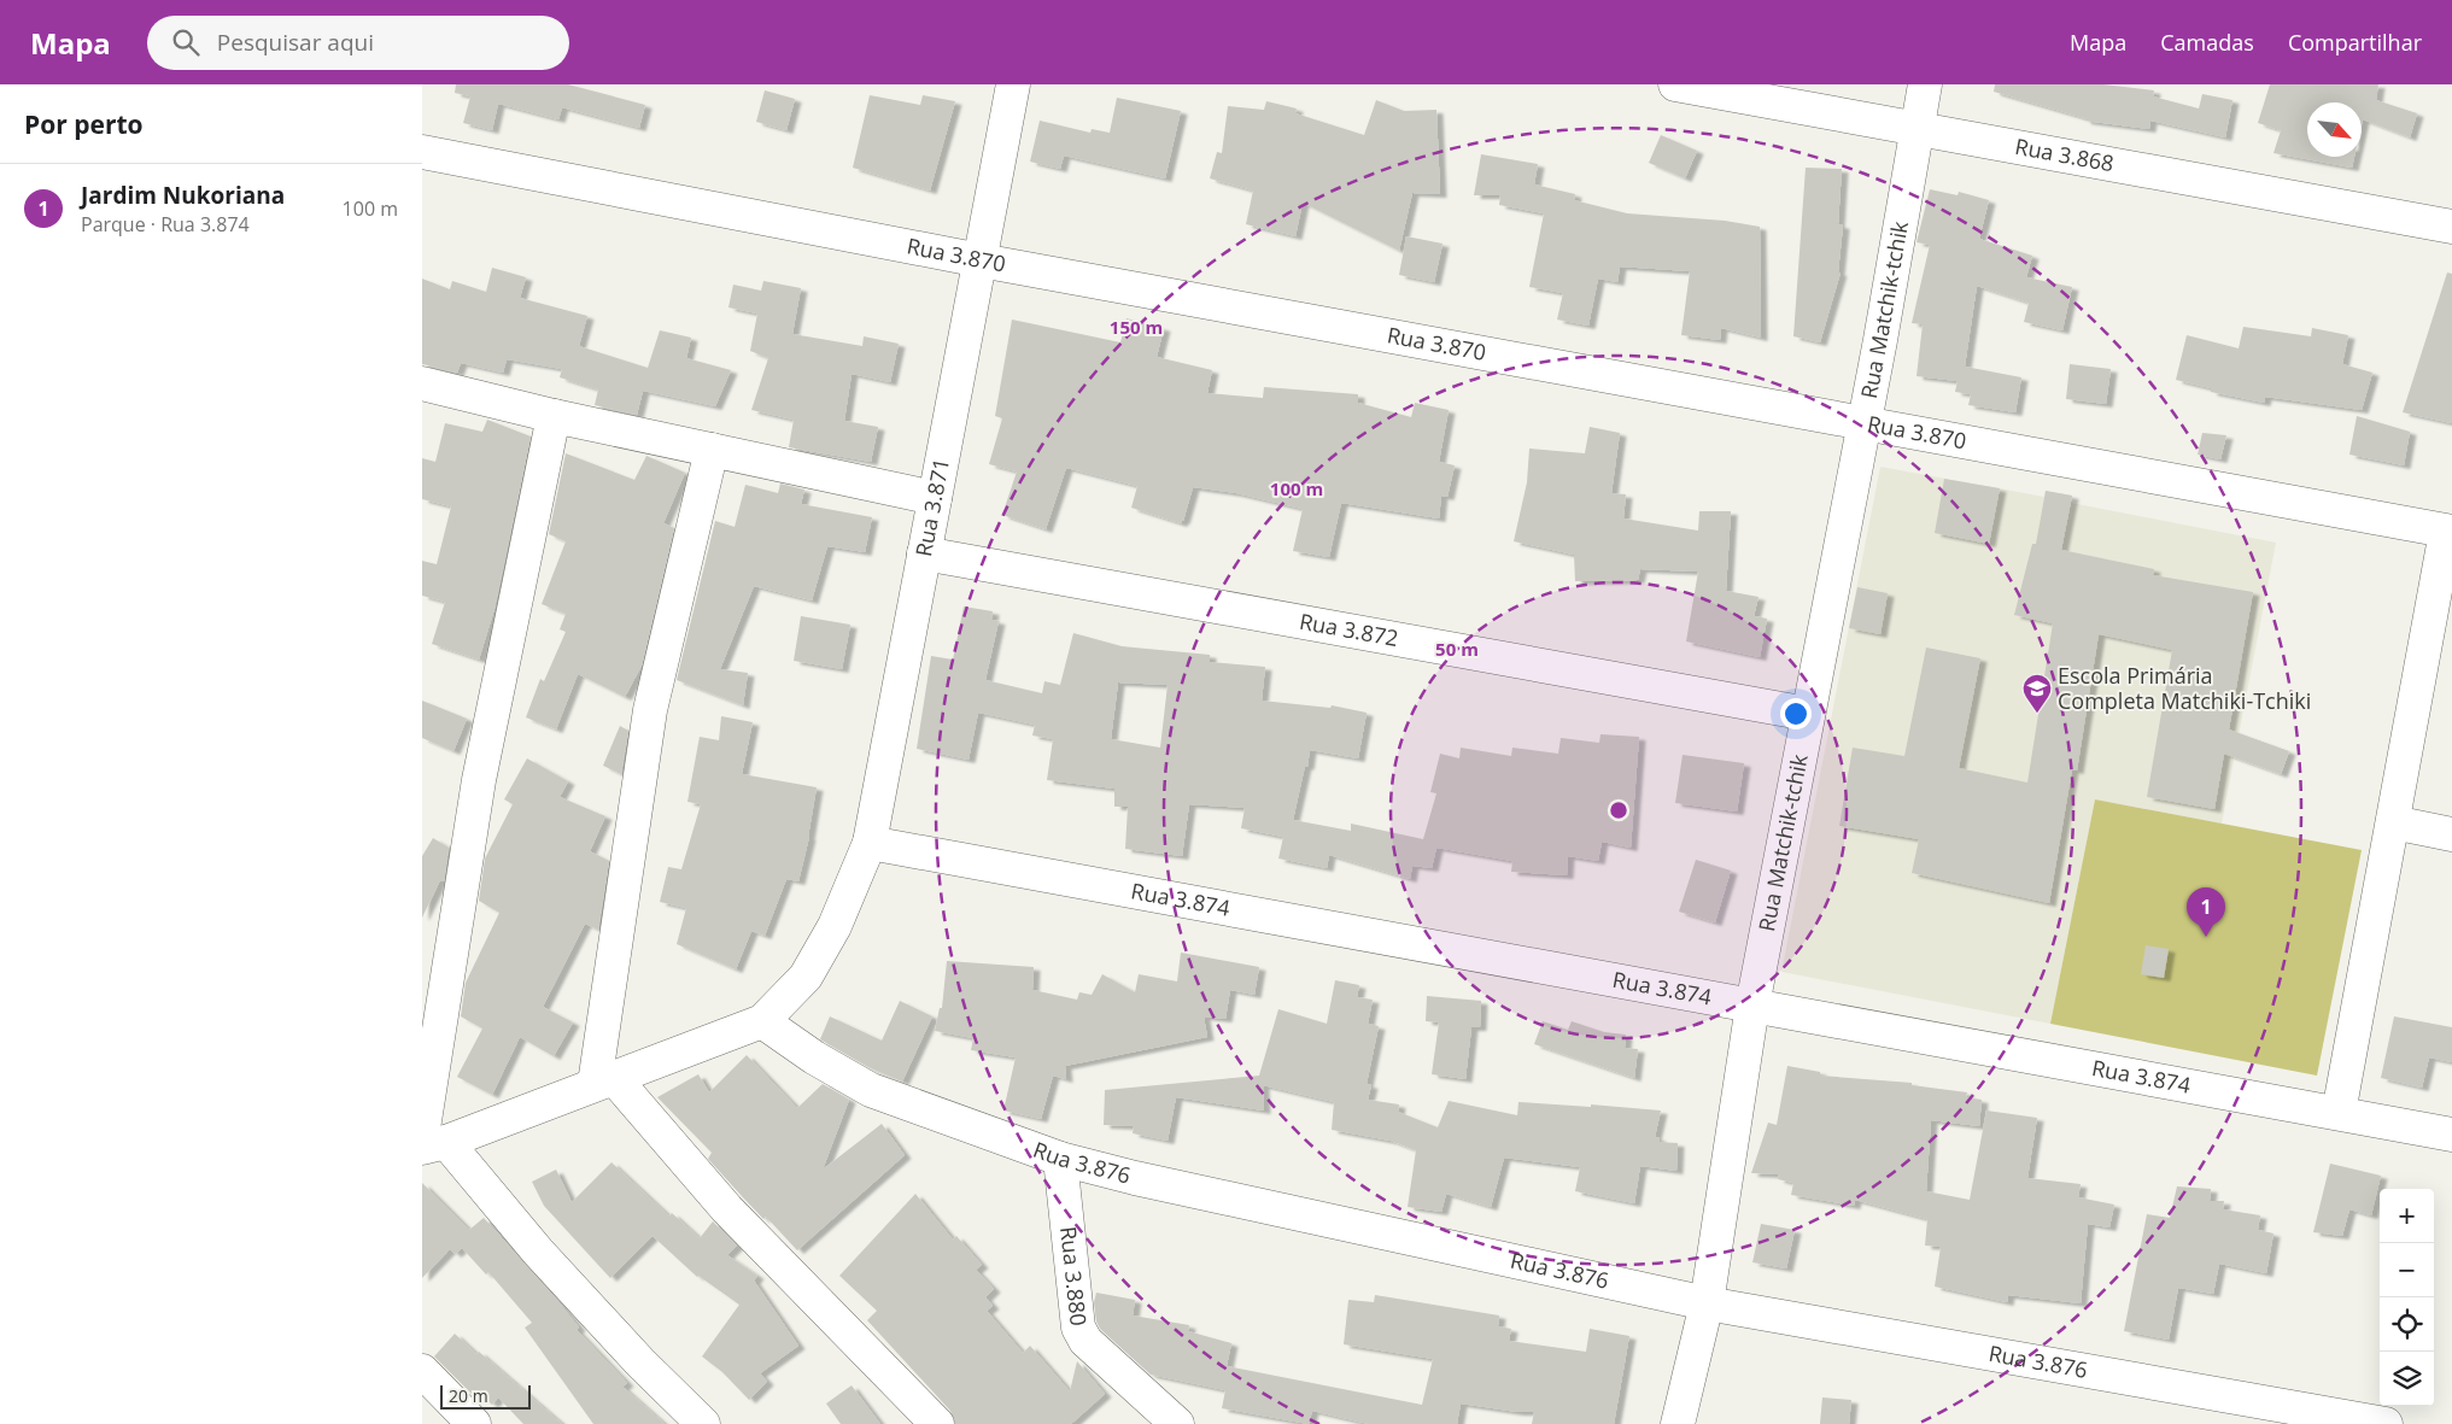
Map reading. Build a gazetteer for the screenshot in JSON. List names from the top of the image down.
{
  "streets": {
    "street": [
      "Rua 3.868",
      "Rua 3.870",
      "Rua Matchik-tchik",
      "Rua 3.871",
      "Rua 3.872",
      "Rua 3.874",
      "Rua 3.876",
      "Rua 3.880"
    ]
  },
  "crossings": [
    ["Rua 3.868", "Rua Matchik-tchik"],
    ["Rua 3.870", "Rua Matchik-tchik"],
    ["Rua 3.870", "Rua 3.871"],
    ["Rua Matchik-tchik", "Rua 3.872"],
    ["Rua Matchik-tchik", "Rua 3.874"],
    ["Rua Matchik-tchik", "Rua 3.876"],
    ["Rua 3.871", "Rua 3.872"],
    ["Rua 3.871", "Rua 3.874"],
    ["Rua 3.871", "Rua 3.876"],
    ["Rua 3.876", "Rua 3.880"]
  ],
  "places": {
    "school or university": ["Escola Primária Completa Matchiki-Tchiki"]
  },
  "scale_bar": "20 m",
  "north": "bottom right",
  "page": {
    "header": "Mapa",
    "search": "Pesquisar aqui",
    "nav": ["Mapa", "Camadas", "Compartilhar"],
    "heading": "Por perto",
    "list": [
      {
        "mark": "1",
        "name": "Jardim Nukoriana",
        "note": "Parque · Rua 3.874",
        "value": "100 m"
      }
    ],
    "pins": "1",
    "map_buttons": ["+", "−"],
    "scale": "20 m"
  },
  "rings": ["150 m", "100 m", "50 m"]
}
